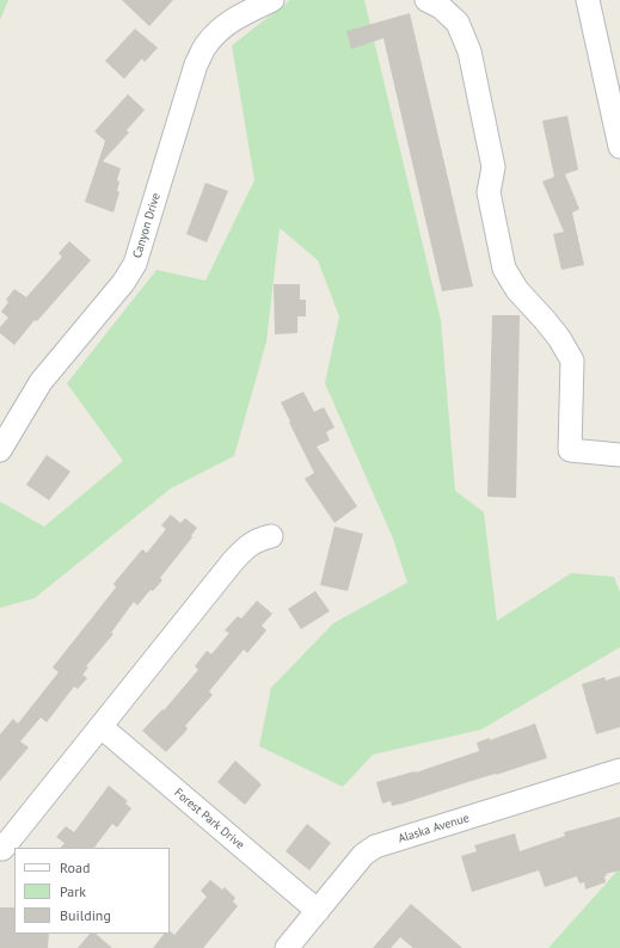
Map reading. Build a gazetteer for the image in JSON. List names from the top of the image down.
{
  "streets": {
    "street": ["Canyon Drive", "Forest Park Drive", "Alaska Avenue"]
  },
  "crossings": [
    ["Forest Park Drive", "Alaska Avenue"]
  ],
  "legend": ["Road", "Park", "Building"]
}
